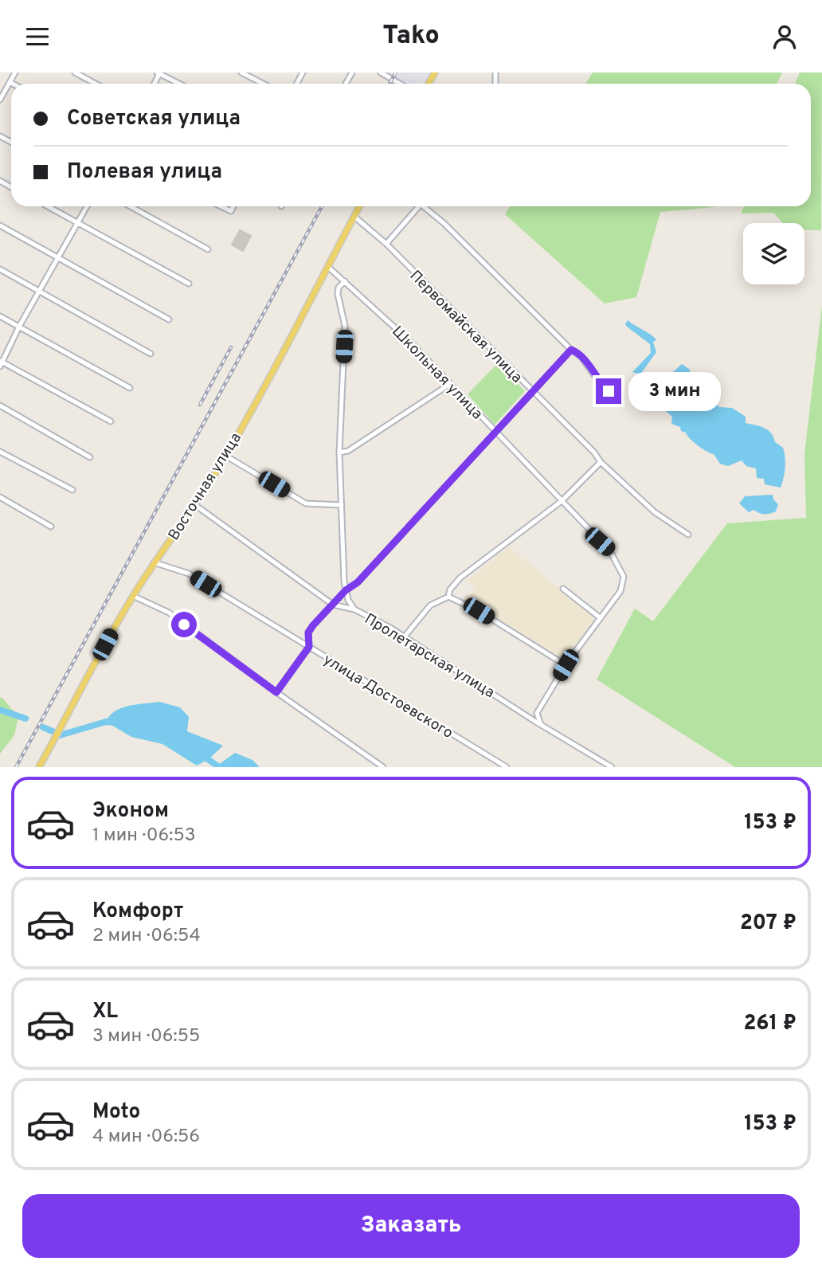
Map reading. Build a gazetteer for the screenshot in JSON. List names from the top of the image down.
{
  "streets": {
    "main road": ["Восточная улица"],
    "street": [
      "Первомайская улица",
      "Школьная улица",
      "Пролетарская улица",
      "улица Достоевского"
    ]
  },
  "crossings": [
    ["Первомайская улица", "Восточная улица"],
    ["Школьная улица", "Восточная улица"],
    ["Восточная улица", "Пролетарская улица"],
    ["Восточная улица", "улица Достоевского"]
  ],
  "page": {
    "header": "Tako",
    "banner": ["Советская улица", "Полевая улица"],
    "bubble": "3 мин",
    "list": [
      {
        "name": "Эконом",
        "note": "1 мин · 06:53",
        "value": "153 ₽"
      },
      {
        "name": "Комфорт",
        "note": "2 мин · 06:54",
        "value": "207 ₽"
      },
      {
        "name": "XL",
        "note": "3 мин · 06:55",
        "value": "261 ₽"
      },
      {
        "name": "Moto",
        "note": "4 мин · 06:56",
        "value": "153 ₽"
      }
    ],
    "buttons": "Заказать"
  }
}
